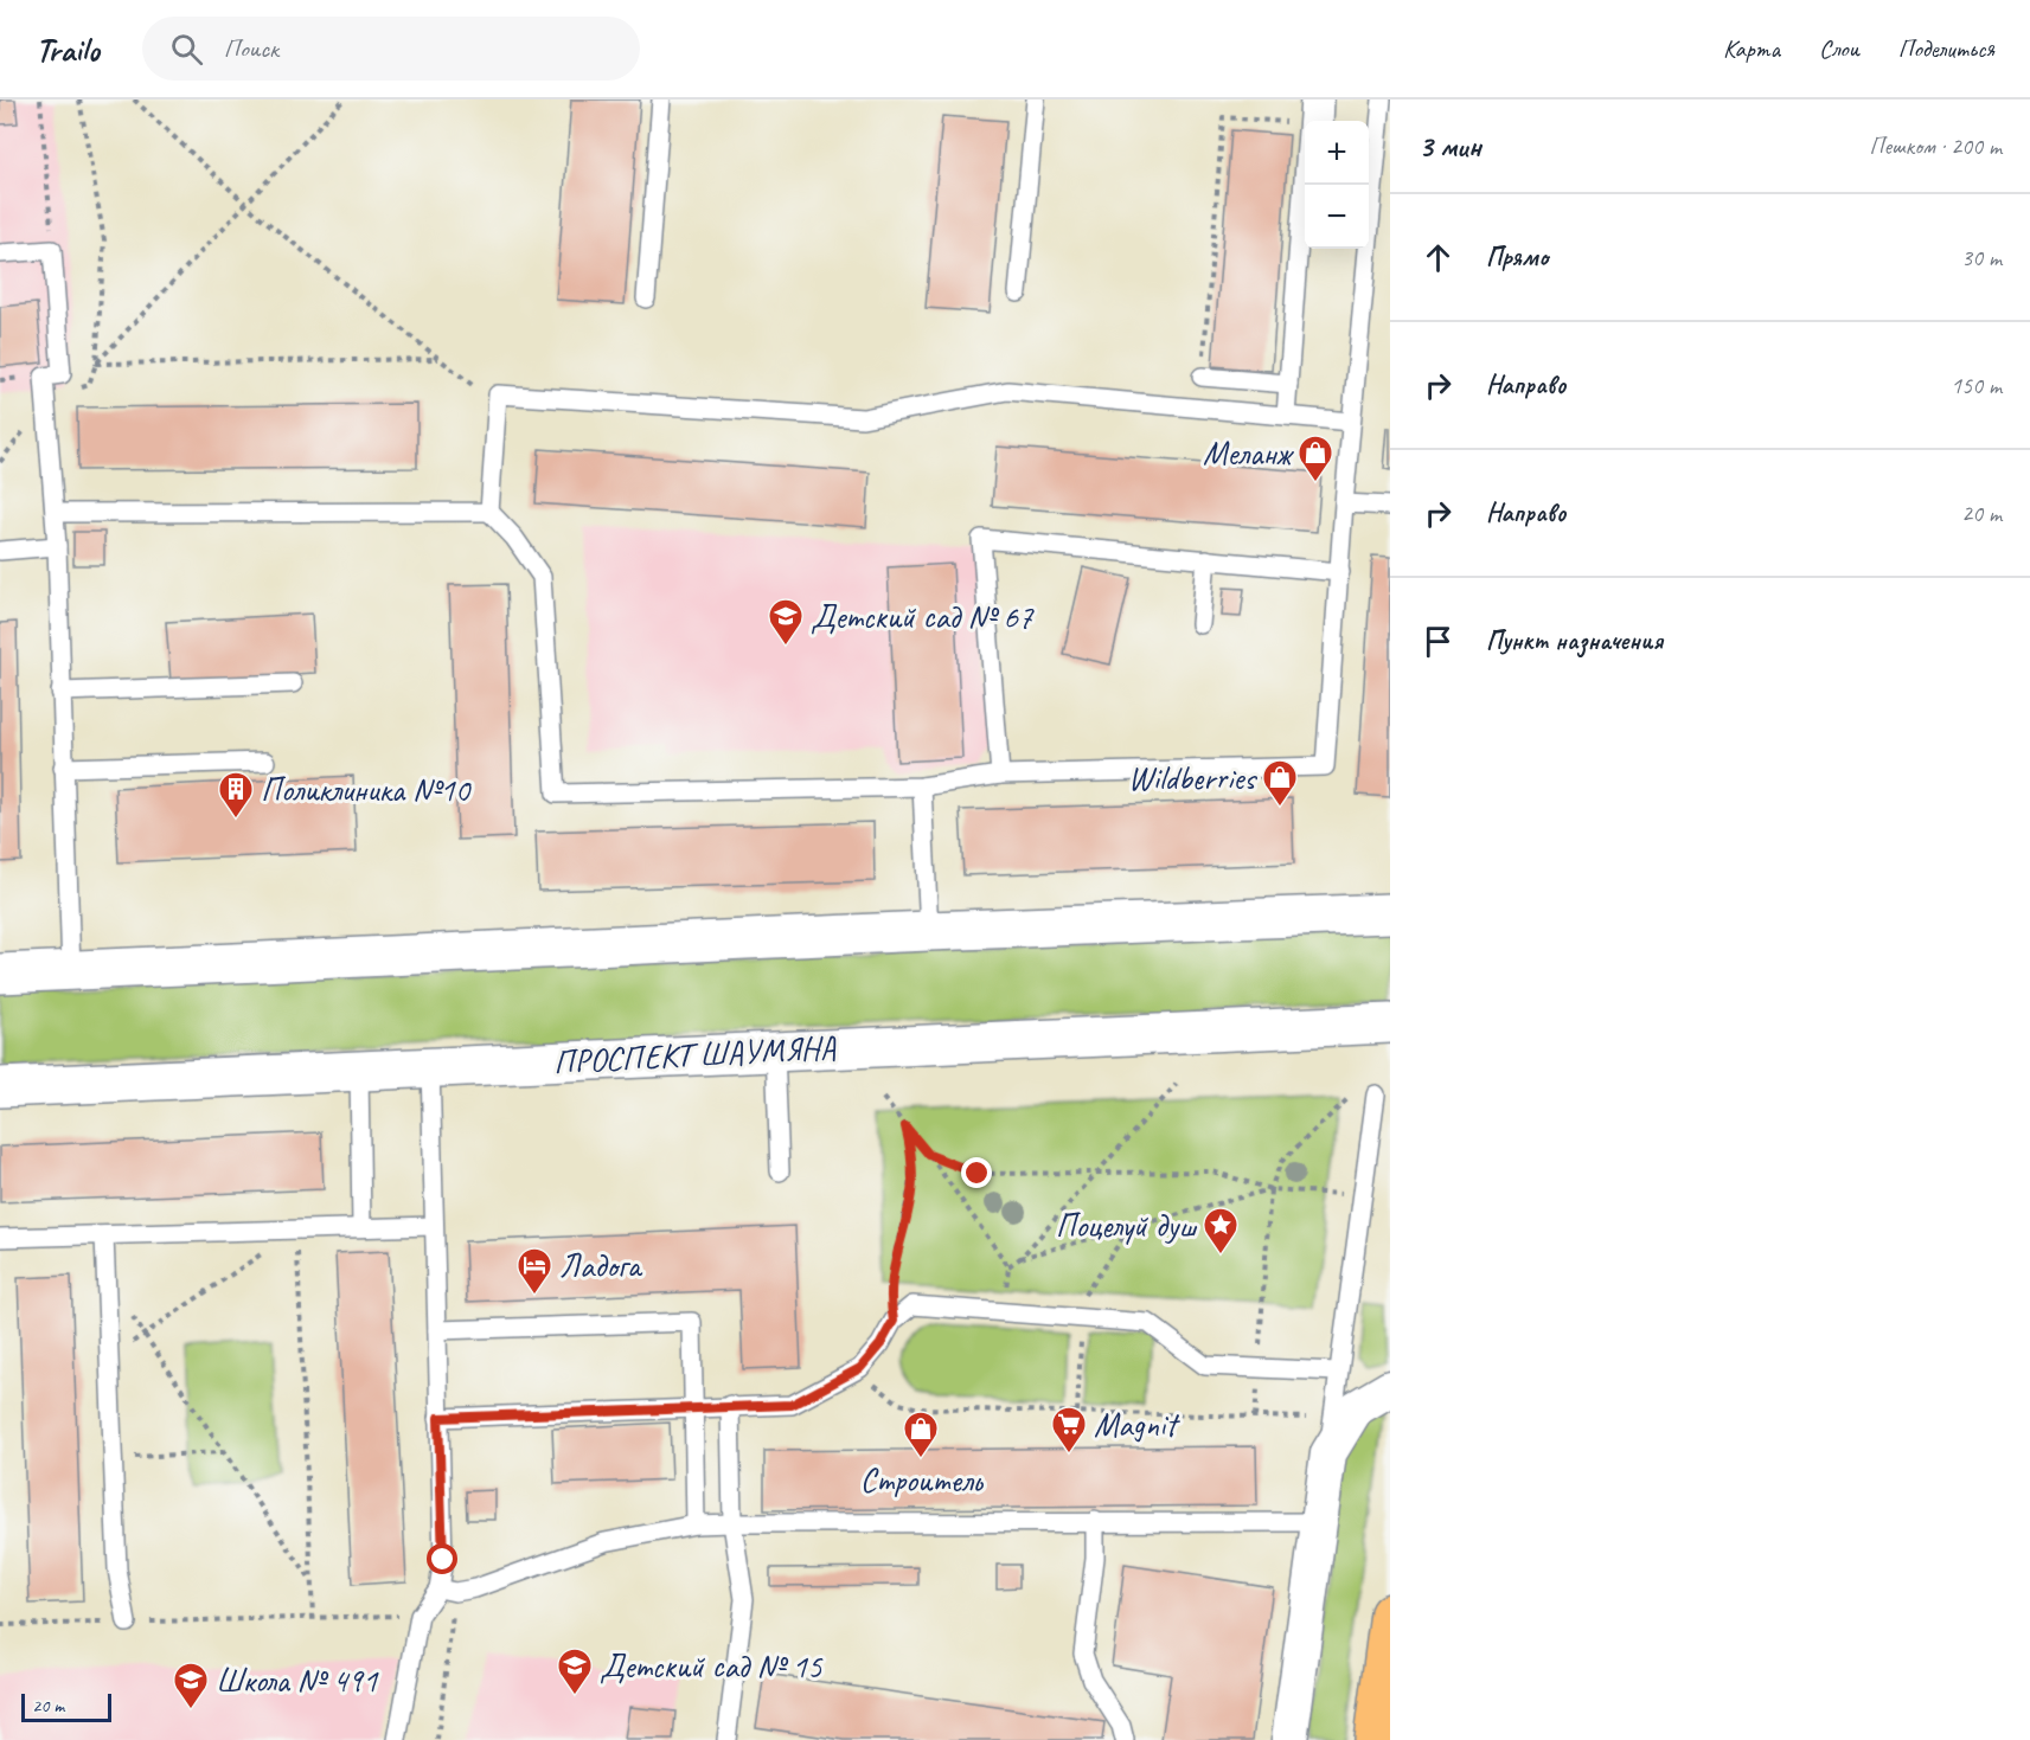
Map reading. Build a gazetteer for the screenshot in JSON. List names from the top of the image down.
{
  "streets": {
    "street": ["ПРОСПЕКТ ШАУМЯНА"]
  },
  "places": {
    "shop": ["Меланж", "Wildberries", "Строитель"],
    "school or university": ["Детский сад № 67", "Детский сад № 15", "Школа № 491"],
    "building": ["Поликлиника №10"],
    "place": ["Поцелуй душ"],
    "hotel": ["Ладога"],
    "supermarket": ["Magnit"]
  },
  "scale_bar": "20 m",
  "page": {
    "header": "Trailo",
    "search": "Поиск",
    "nav": ["Карта", "Слои", "Поделиться"],
    "heading": ["3 мин", "Пешком · 200 m"],
    "map_buttons": ["+", "−"],
    "list": [
      ["Прямо", "30 m"],
      ["Направо", "150 m"],
      ["Направо", "20 m"],
      "Пункт назначения"
    ],
    "scale": "20 m"
  }
}
